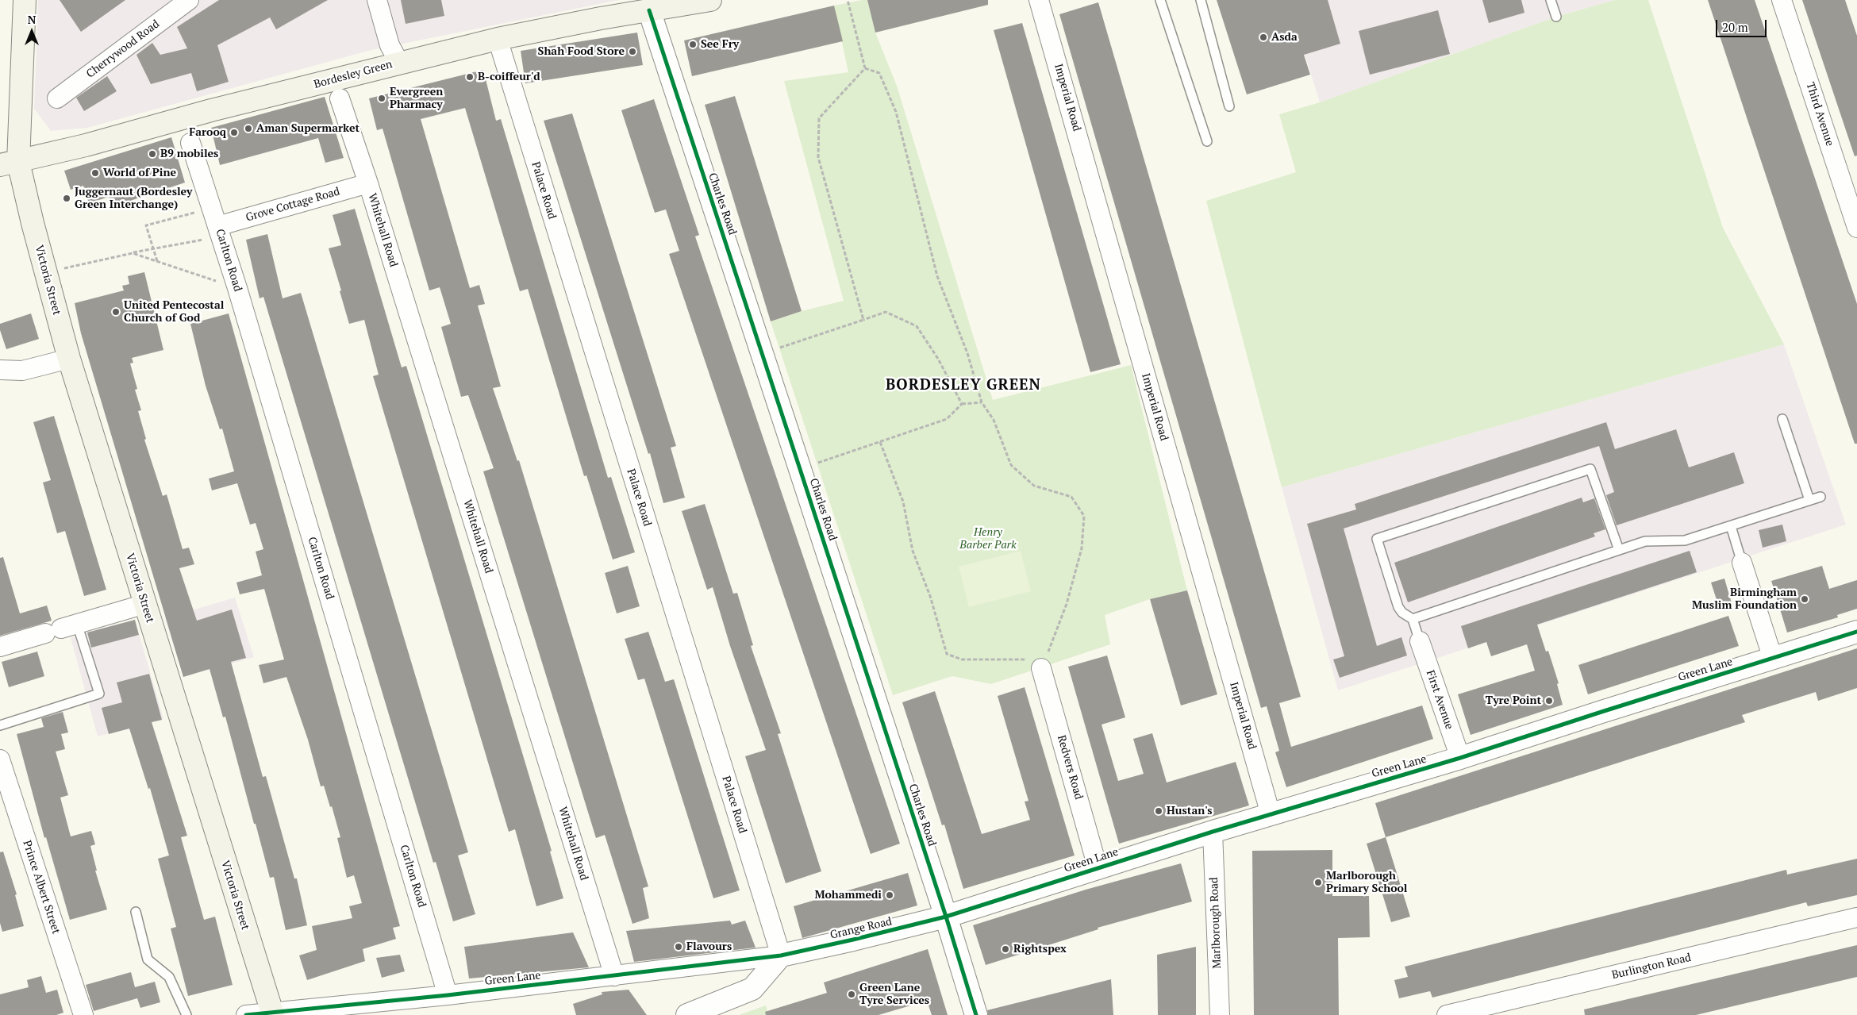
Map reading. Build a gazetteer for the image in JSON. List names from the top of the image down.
{
  "streets": {
    "main road": ["Bordesley Green", "Victoria Street"],
    "street": [
      "Cherrywood Road",
      "Imperial Road",
      "Third Avenue",
      "Palace Road",
      "Charles Road",
      "Grove Cottage Road",
      "Whitehall Road",
      "Carlton Road",
      "Green Lane",
      "First Avenue",
      "Redvers Road",
      "Prince Albert Street",
      "Marlborough Road",
      "Grange Road",
      "Burlington Road"
    ]
  },
  "crossings": [
    ["Bordesley Green", "Palace Road"],
    ["Bordesley Green", "Charles Road"],
    ["Bordesley Green", "Victoria Street"],
    ["Imperial Road", "Green Lane"],
    ["Palace Road", "Green Lane"],
    ["Palace Road", "Grange Road"],
    ["Charles Road", "Green Lane"],
    ["Charles Road", "Grange Road"],
    ["Grove Cottage Road", "Whitehall Road"],
    ["Grove Cottage Road", "Carlton Road"],
    ["Whitehall Road", "Green Lane"],
    ["Carlton Road", "Green Lane"],
    ["Victoria Street", "Green Lane"],
    ["Green Lane", "First Avenue"],
    ["Green Lane", "Redvers Road"],
    ["Green Lane", "Marlborough Road"],
    ["Green Lane", "Grange Road"]
  ],
  "districts": ["BORDESLEY GREEN"],
  "parks": ["Henry Barber Park"],
  "places": [
    "Asda",
    "See Fry",
    "Shah Food Store",
    "B-coiffeur'd",
    "Evergreen Pharmacy",
    "Aman Supermarket",
    "Farooq",
    "B9 mobiles",
    "World of Pine",
    "Juggernaut (Bordesley Green Interchange)",
    "United Pentecostal Church of God",
    "Birmingham Muslim Foundation",
    "Tyre Point",
    "Hustan's",
    "Marlborough Primary School",
    "Mohammedi",
    "Flavours",
    "Rightspex",
    "Green Lane Tyre Services"
  ],
  "scale_bar": "20 m",
  "north": "top"
}
